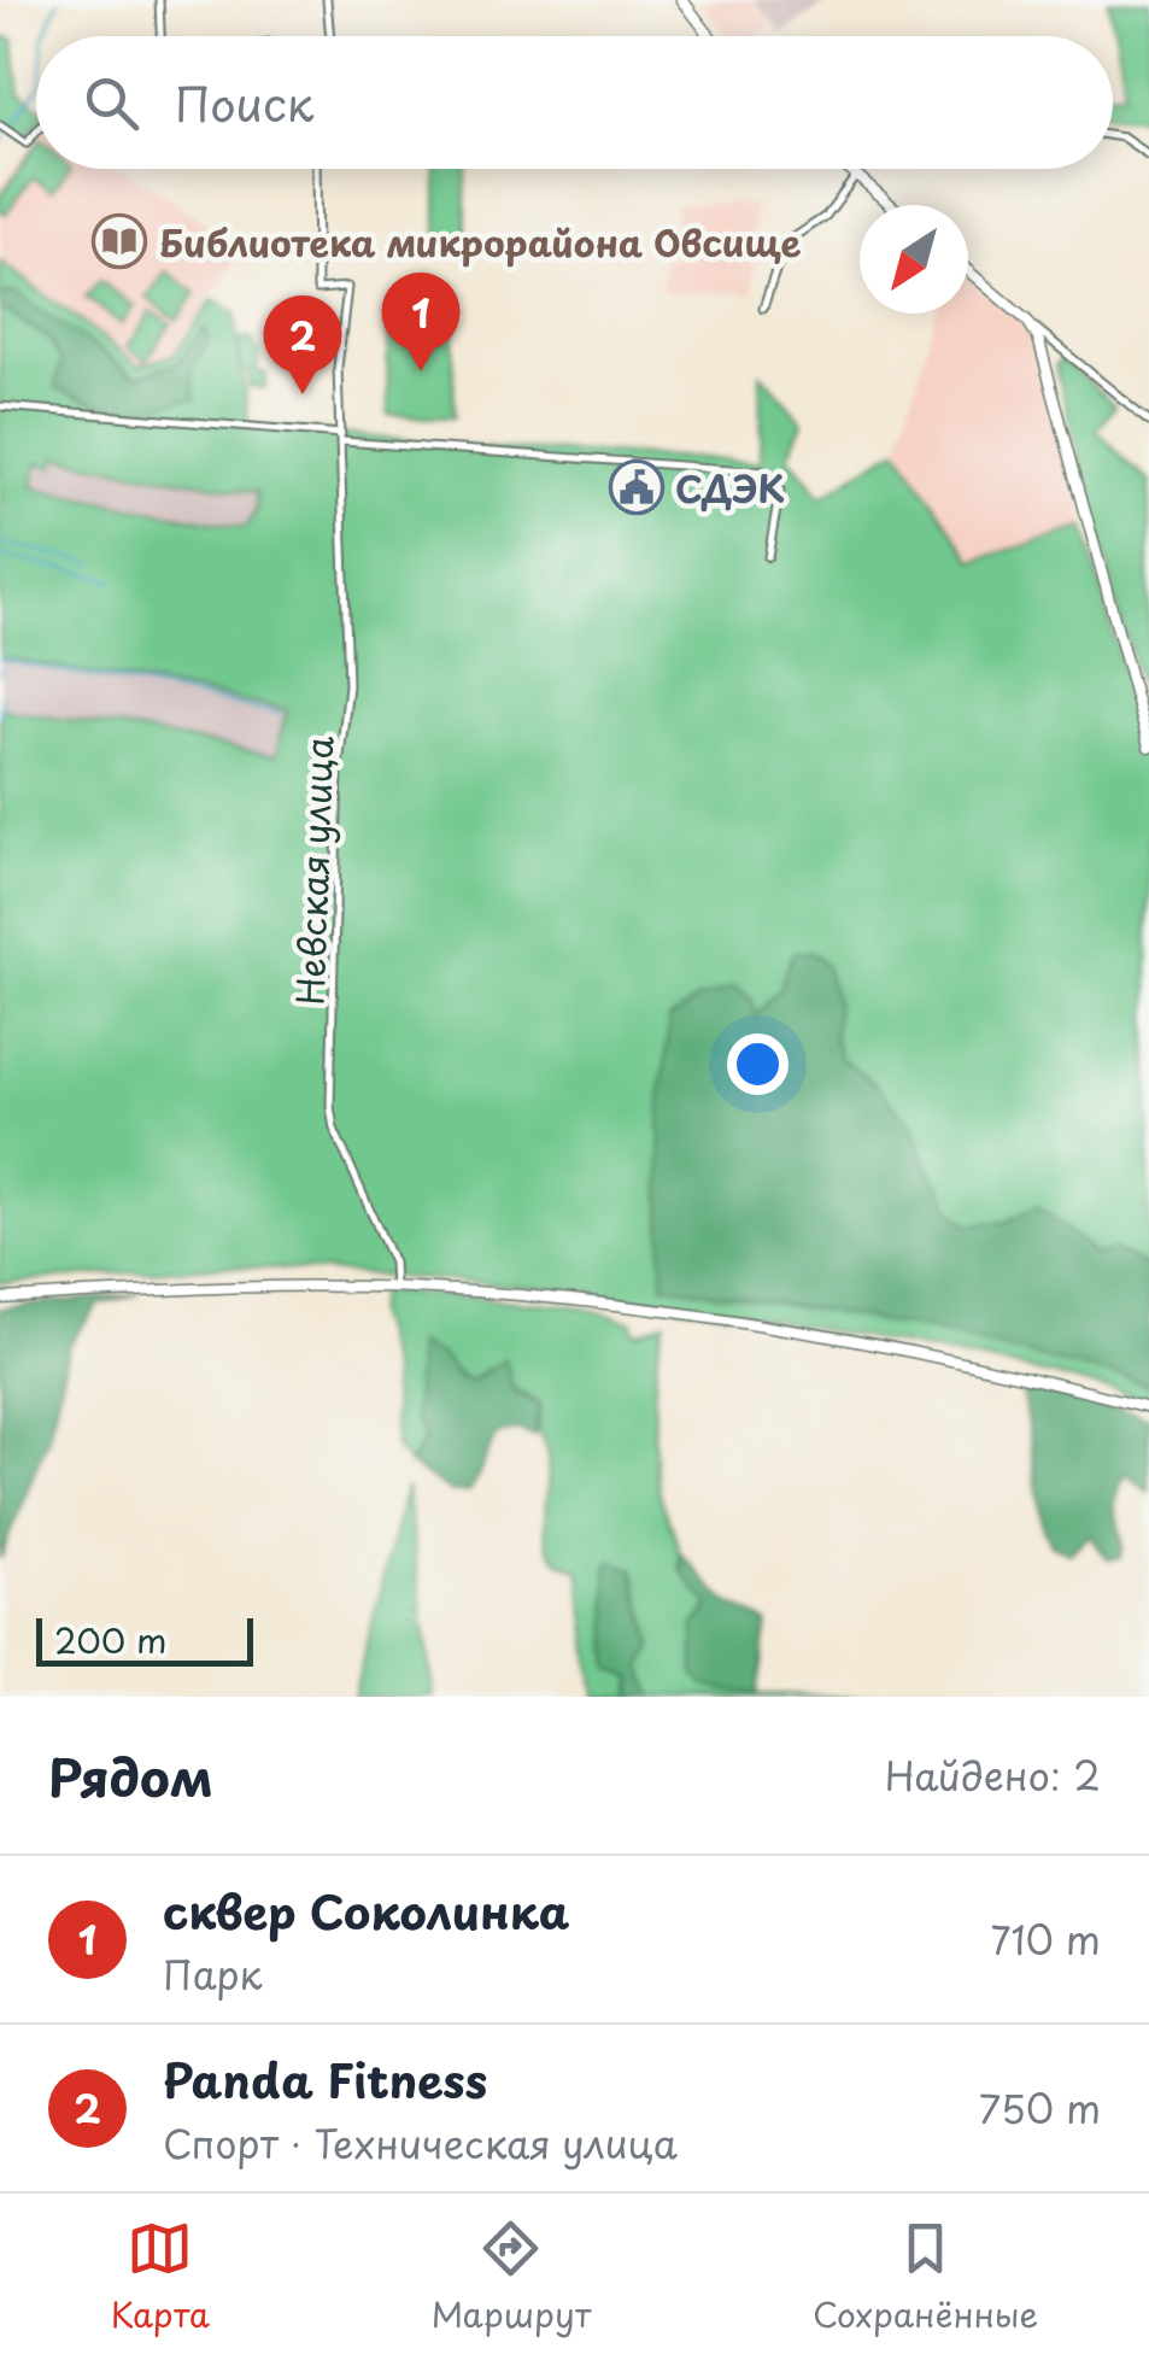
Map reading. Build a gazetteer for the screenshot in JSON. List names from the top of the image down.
{
  "streets": {
    "street": ["Невская улица"]
  },
  "places": {
    "library": ["Библиотека микрорайона Овсище"],
    "public building": ["СДЭК"]
  },
  "scale_bar": "200 m",
  "north": "bottom left",
  "page": {
    "search": "Поиск",
    "pins": ["1", "2"],
    "scale": "200 m",
    "heading": ["Рядом", "Найдено: 2"],
    "list": [
      {
        "mark": "1",
        "name": "сквер Соколинка",
        "note": "Парк",
        "value": "710 m"
      },
      {
        "mark": "2",
        "name": "Panda Fitness",
        "note": "Спорт · Техническая улица",
        "value": "750 m"
      }
    ],
    "nav": ["Карта", "Маршрут", "Сохранённые"]
  }
}
